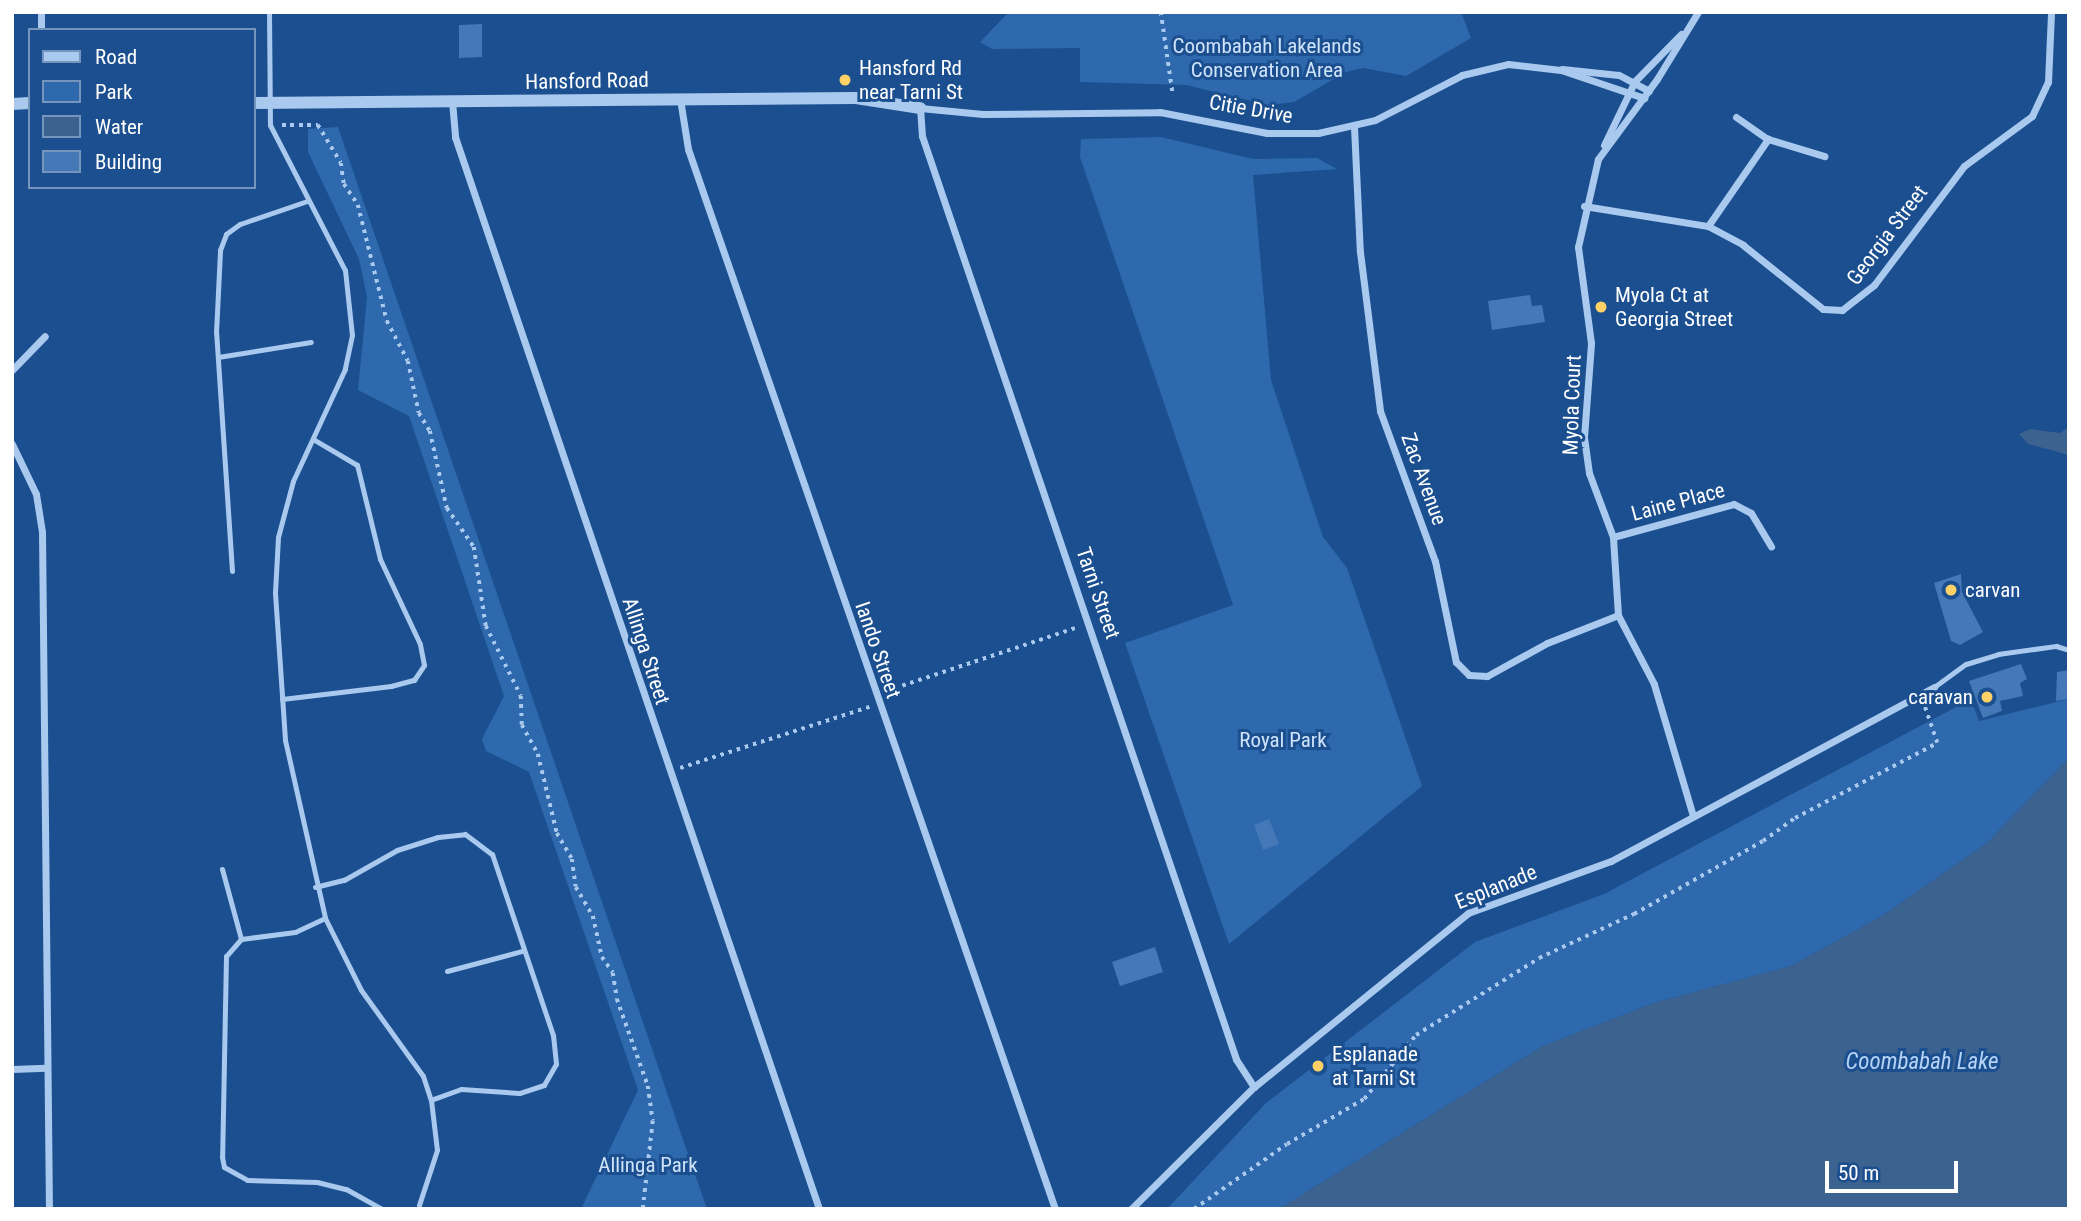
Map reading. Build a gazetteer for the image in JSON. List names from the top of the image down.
{
  "streets": {
    "street": [
      "Hansford Road",
      "Citie Drive",
      "Georgia Street",
      "Myola Court",
      "Zac Avenue",
      "Laine Place",
      "Tarni Street",
      "Iando Street",
      "Allinga Street",
      "Esplanade"
    ]
  },
  "crossings": [
    ["Hansford Road", "Citie Drive"],
    ["Hansford Road", "Tarni Street"],
    ["Hansford Road", "Iando Street"],
    ["Hansford Road", "Allinga Street"],
    ["Citie Drive", "Myola Court"],
    ["Citie Drive", "Zac Avenue"],
    ["Citie Drive", "Tarni Street"],
    ["Georgia Street", "Myola Court"],
    ["Myola Court", "Zac Avenue"],
    ["Myola Court", "Laine Place"],
    ["Myola Court", "Esplanade"],
    ["Tarni Street", "Esplanade"]
  ],
  "water": ["Coombabah Lake"],
  "parks": ["Coombabah Lakelands Conservation Area", "Royal Park", "Allinga Park"],
  "places": [
    "Hansford Rd near Tarni St",
    "Myola Ct at Georgia Street",
    "carvan",
    "caravan",
    "Esplanade at Tarni St"
  ],
  "legend": [
    "Road",
    "Park",
    "Water",
    "Building"
  ],
  "scale_bar": "50 m"
}
